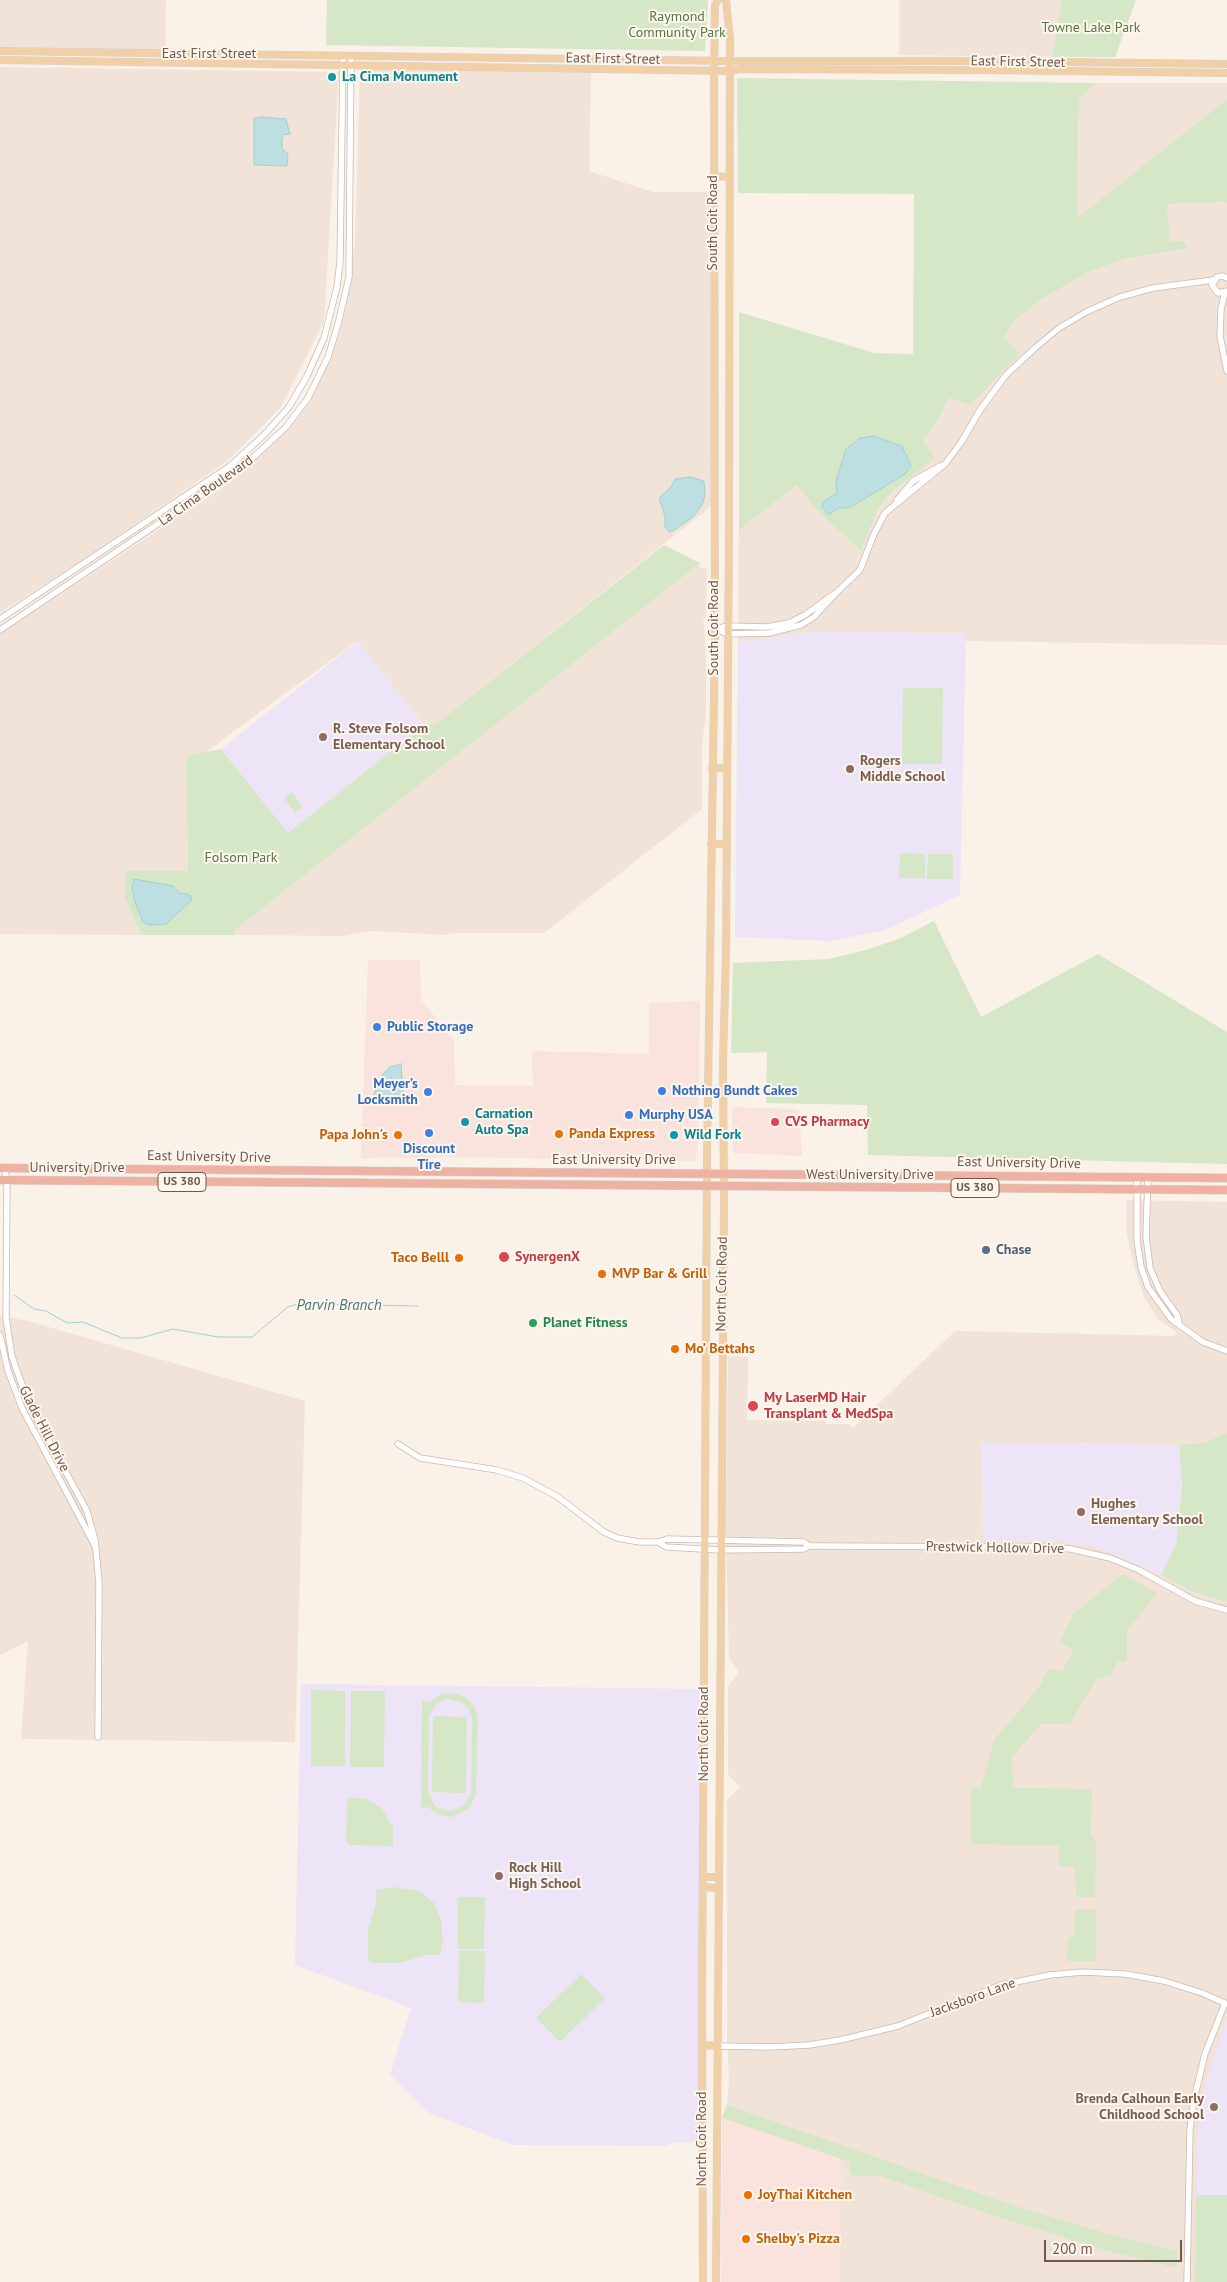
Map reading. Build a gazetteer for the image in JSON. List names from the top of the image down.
{
  "streets": {
    "highway": [
      "East University Drive",
      "University Drive",
      "West University Drive",
      "US 380"
    ],
    "main road": ["East First Street", "South Coit Road", "North Coit Road"],
    "street": [
      "La Cima Boulevard",
      "Glade Hill Drive",
      "Prestwick Hollow Drive",
      "Jacksboro Lane"
    ]
  },
  "crossings": [
    ["East First Street", "South Coit Road"],
    ["East First Street", "La Cima Boulevard"],
    ["South Coit Road", "East University Drive"],
    ["South Coit Road", "University Drive"],
    ["South Coit Road", "West University Drive"],
    ["South Coit Road", "North Coit Road"],
    ["East University Drive", "Glade Hill Drive"],
    ["University Drive", "West University Drive"],
    ["University Drive", "North Coit Road"],
    ["University Drive", "Glade Hill Drive"],
    ["West University Drive", "North Coit Road"],
    ["North Coit Road", "Prestwick Hollow Drive"],
    ["North Coit Road", "Jacksboro Lane"]
  ],
  "water": ["Parvin Branch"],
  "parks": ["Raymond Community Park", "Towne Lake Park", "Folsom Park"],
  "places": [
    "La Cima Monument",
    "R. Steve Folsom Elementary School",
    "Rogers Middle School",
    "Public Storage",
    "Nothing Bundt Cakes",
    "Meyer’s Locksmith",
    "Murphy USA",
    "Carnation Auto Spa",
    "CVS Pharmacy",
    "Discount Tire",
    "Panda Express",
    "Papa John's",
    "Wild Fork",
    "Chase",
    "SynergenX",
    "Taco Belll",
    "MVP Bar & Grill",
    "Planet Fitness",
    "Mo’ Bettahs",
    "My LaserMD Hair Transplant & MedSpa",
    "Hughes Elementary School",
    "Rock Hill High School",
    "Brenda Calhoun Early Childhood School",
    "JoyThai Kitchen",
    "Shelby's Pizza"
  ],
  "scale_bar": "200 m"
}
